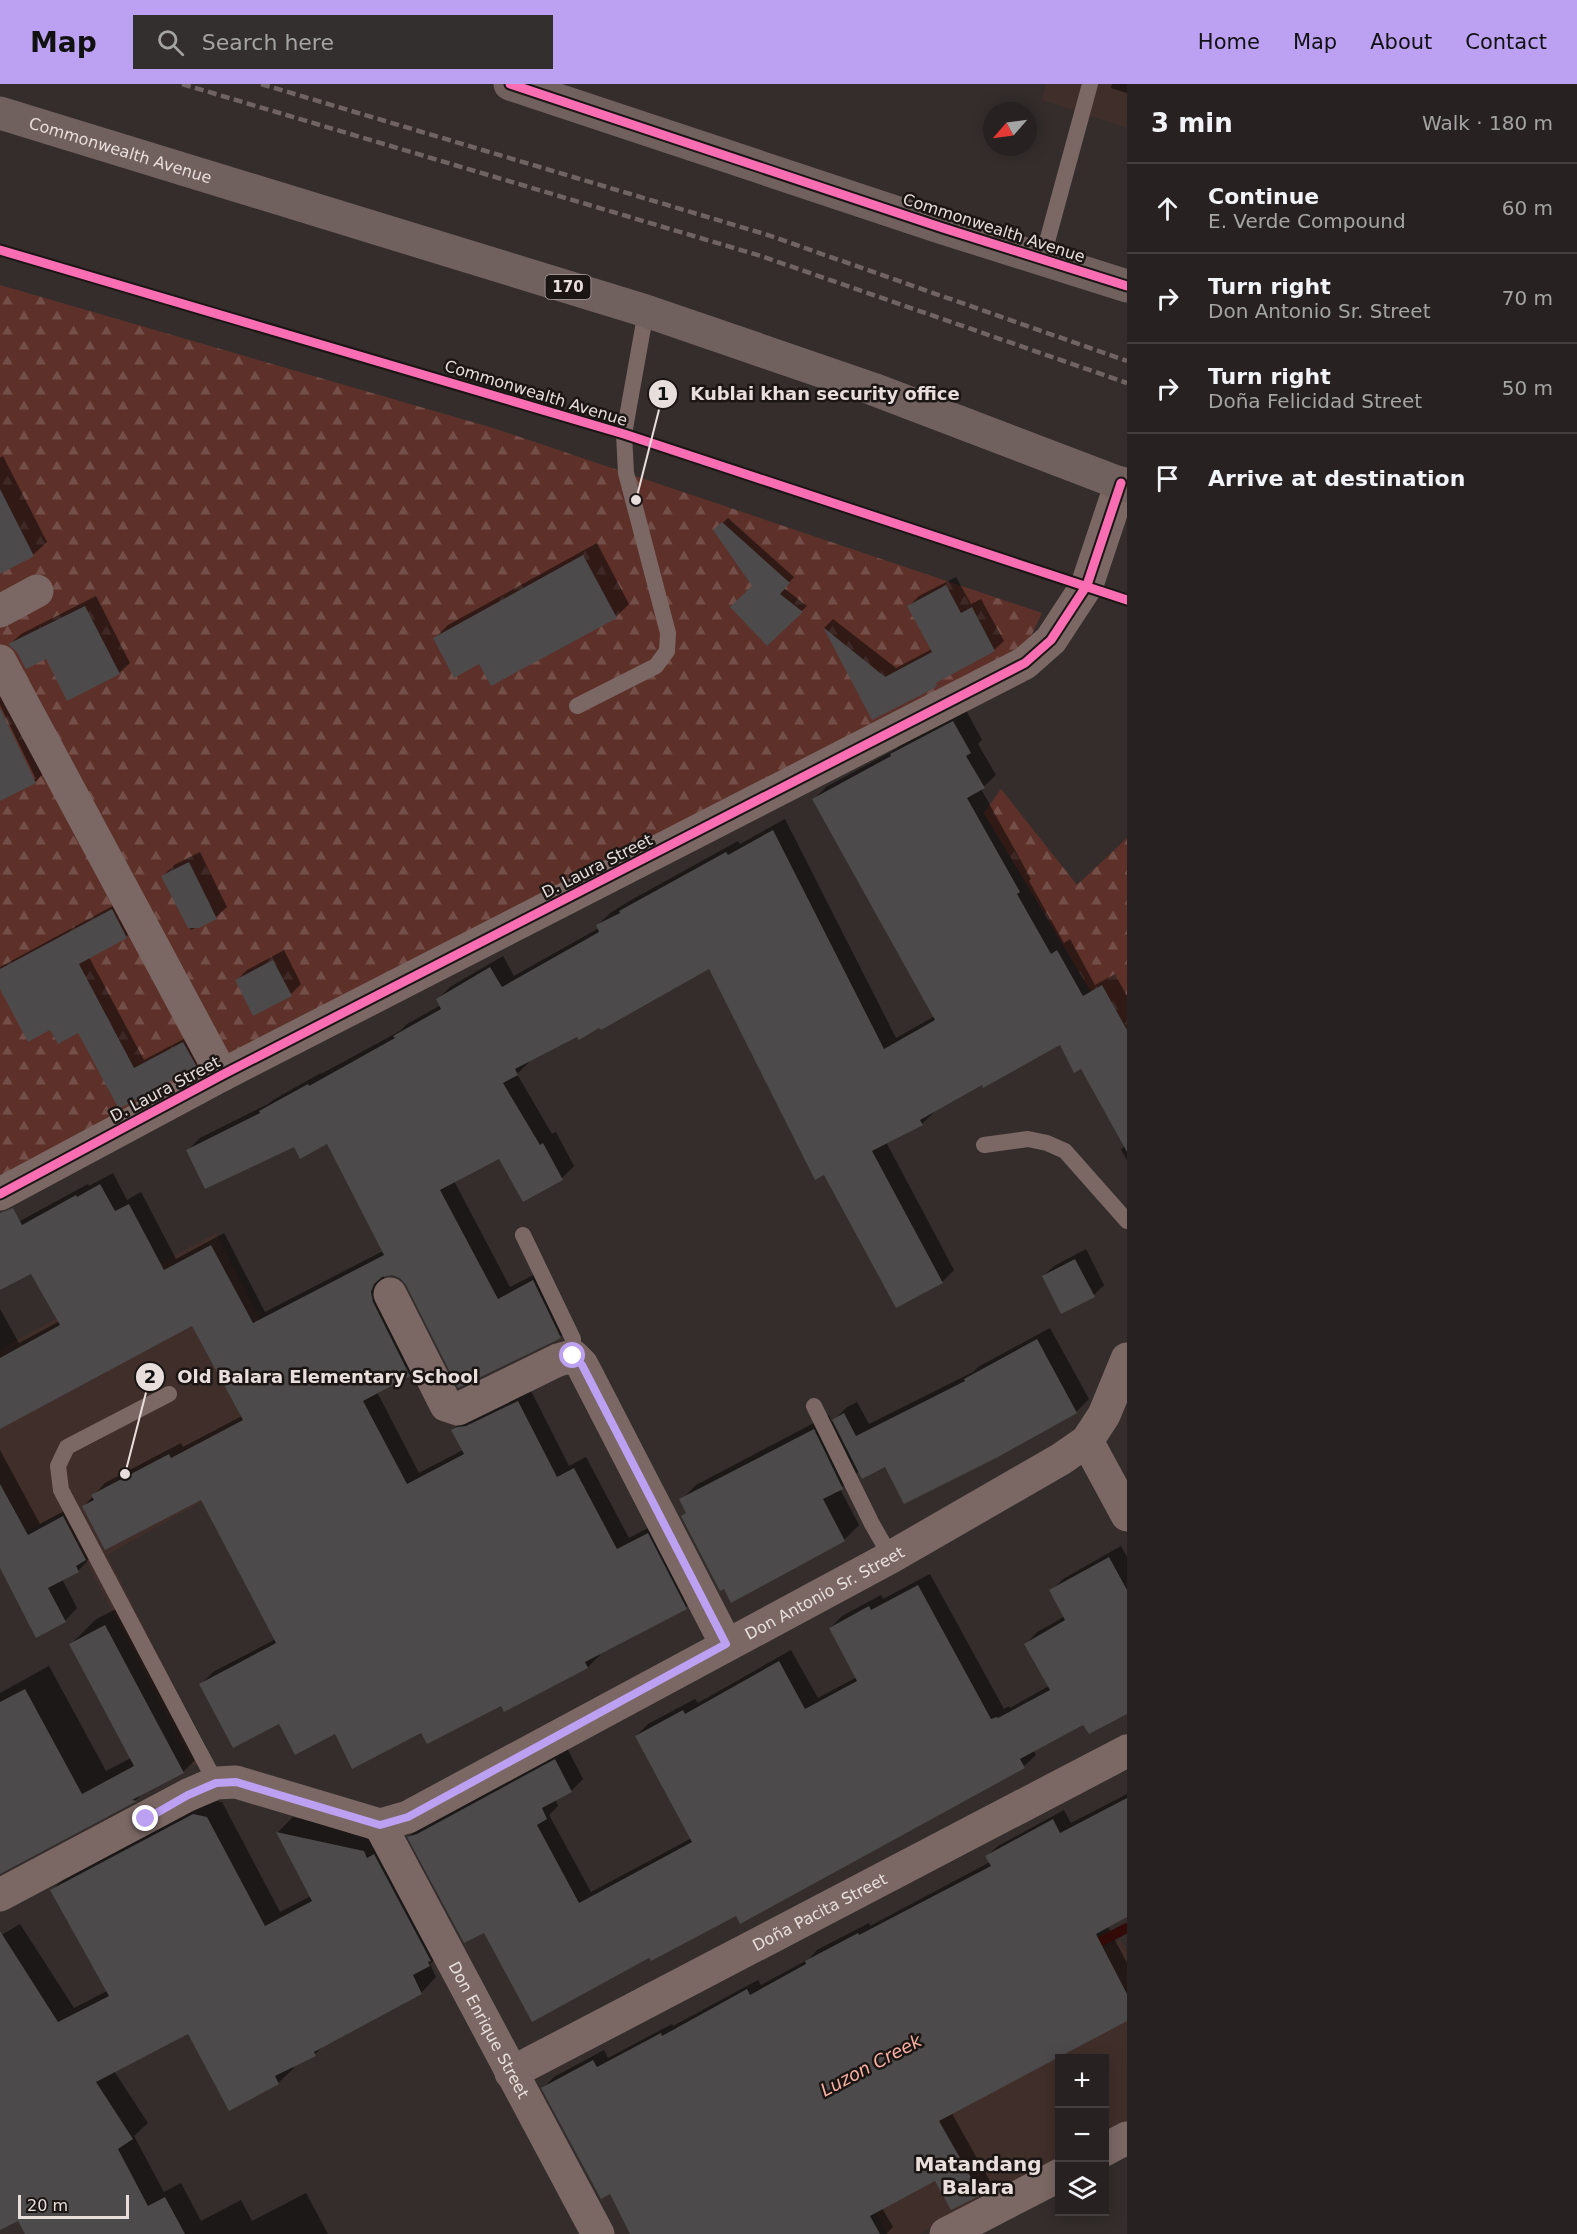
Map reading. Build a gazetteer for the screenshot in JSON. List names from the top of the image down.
{
  "streets": {
    "main road": ["Commonwealth Avenue", "170"],
    "street": [
      "D. Laura Street",
      "Don Antonio Sr. Street",
      "Doña Pacita Street",
      "Don Enrique Street"
    ]
  },
  "crossings": [
    ["Commonwealth Avenue", "D. Laura Street"],
    ["Don Antonio Sr. Street", "Don Enrique Street"],
    ["Doña Pacita Street", "Don Enrique Street"]
  ],
  "districts": ["Matandang Balara"],
  "water": ["Luzon Creek"],
  "places": ["Kublai khan security office", "Old Balara Elementary School"],
  "scale_bar": "20 m",
  "north": "bottom left",
  "page": {
    "header": "Map",
    "search": "Search here",
    "nav": [
      "Home",
      "Map",
      "About",
      "Contact"
    ],
    "heading": ["3 min", "Walk · 180 m"],
    "list": [
      ["Continue", "E. Verde Compound", "60 m"],
      ["Turn right", "Don Antonio Sr. Street", "70 m"],
      ["Turn right", "Doña Felicidad Street", "50 m"],
      "Arrive at destination"
    ],
    "map_buttons": ["+", "−"],
    "scale": "20 m"
  }
}
